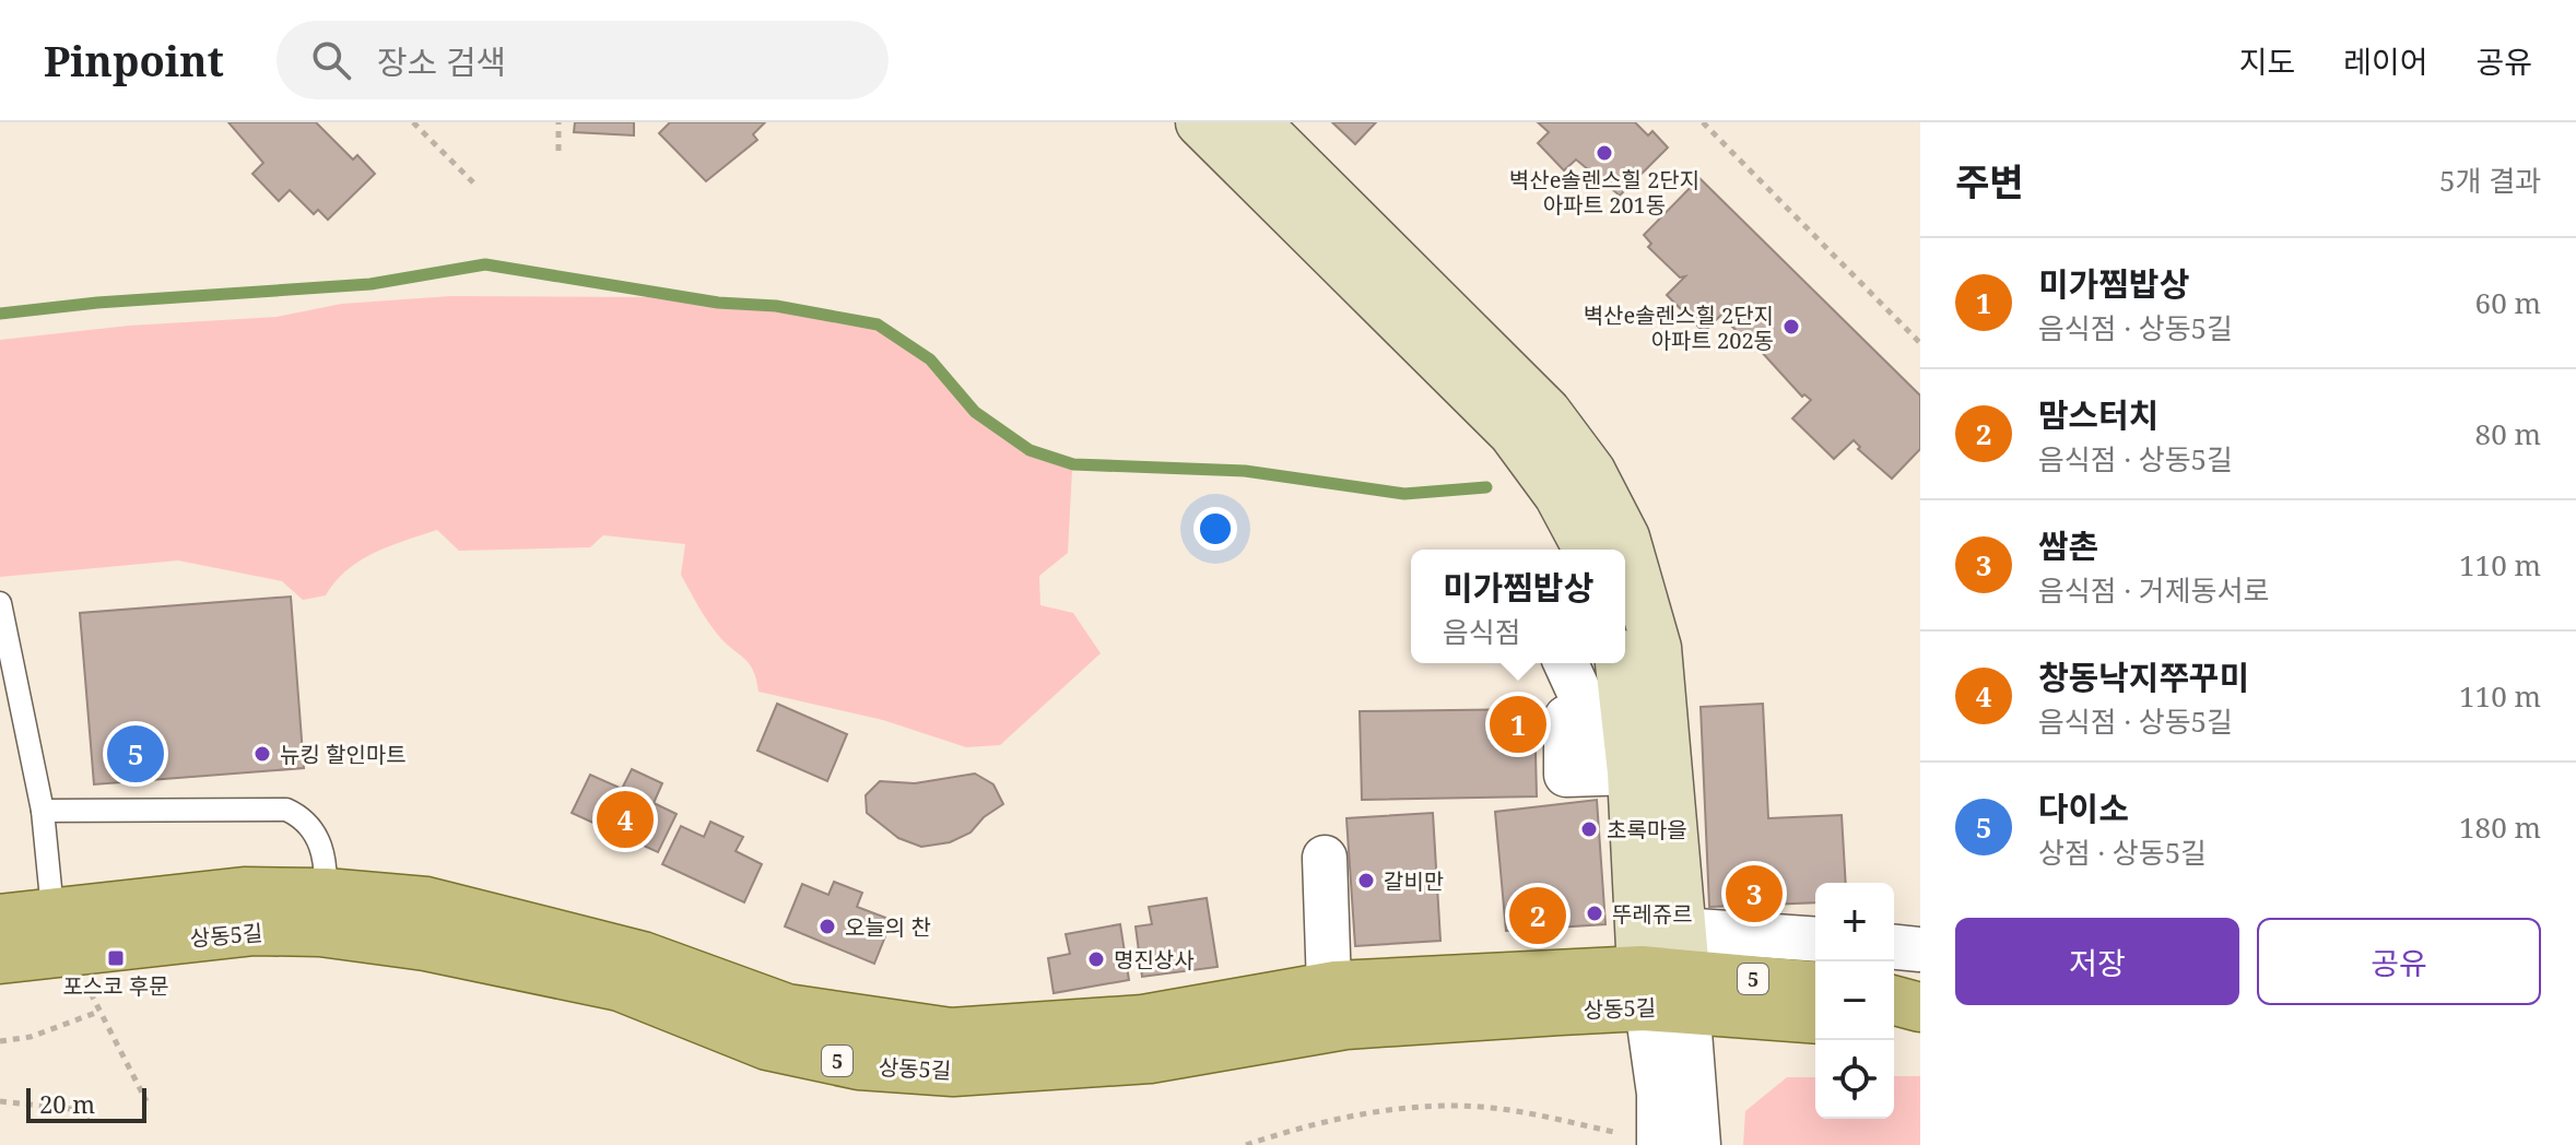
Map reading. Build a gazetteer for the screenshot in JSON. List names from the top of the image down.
{
  "streets": {
    "main road": ["상동5길", "5"]
  },
  "crossings": [
    ["상동5길", "5"]
  ],
  "places": {
    "other": [
      "벽산e솔렌스힐 2단지 아파트 201동",
      "벽산e솔렌스힐 2단지 아파트 202동",
      "뉴킹 할인마트",
      "초록마을",
      "갈비만",
      "뚜레쥬르",
      "오늘의 찬",
      "명진상사"
    ],
    "transit": ["포스코 후문"]
  },
  "scale_bar": "20 m",
  "page": {
    "header": "Pinpoint",
    "search": "장소 검색",
    "nav": ["지도", "레이어", "공유"],
    "heading": ["주변", "5개 결과"],
    "list": [
      {
        "mark": "1",
        "name": "미가찜밥상",
        "note": "음식점 · 상동5길",
        "value": "60 m"
      },
      {
        "mark": "2",
        "name": "맘스터치",
        "note": "음식점 · 상동5길",
        "value": "80 m"
      },
      {
        "mark": "3",
        "name": "쌈촌",
        "note": "음식점 · 거제동서로",
        "value": "110 m"
      },
      {
        "mark": "4",
        "name": "창동낙지쭈꾸미",
        "note": "음식점 · 상동5길",
        "value": "110 m"
      },
      {
        "mark": "5",
        "name": "다이소",
        "note": "상점 · 상동5길",
        "value": "180 m"
      }
    ],
    "popup": ["미가찜밥상", "음식점"],
    "pins": [
      "1",
      "5",
      "4",
      "3",
      "2"
    ],
    "map_buttons": ["+", "−"],
    "buttons": ["저장", "공유"],
    "scale": "20 m"
  }
}
